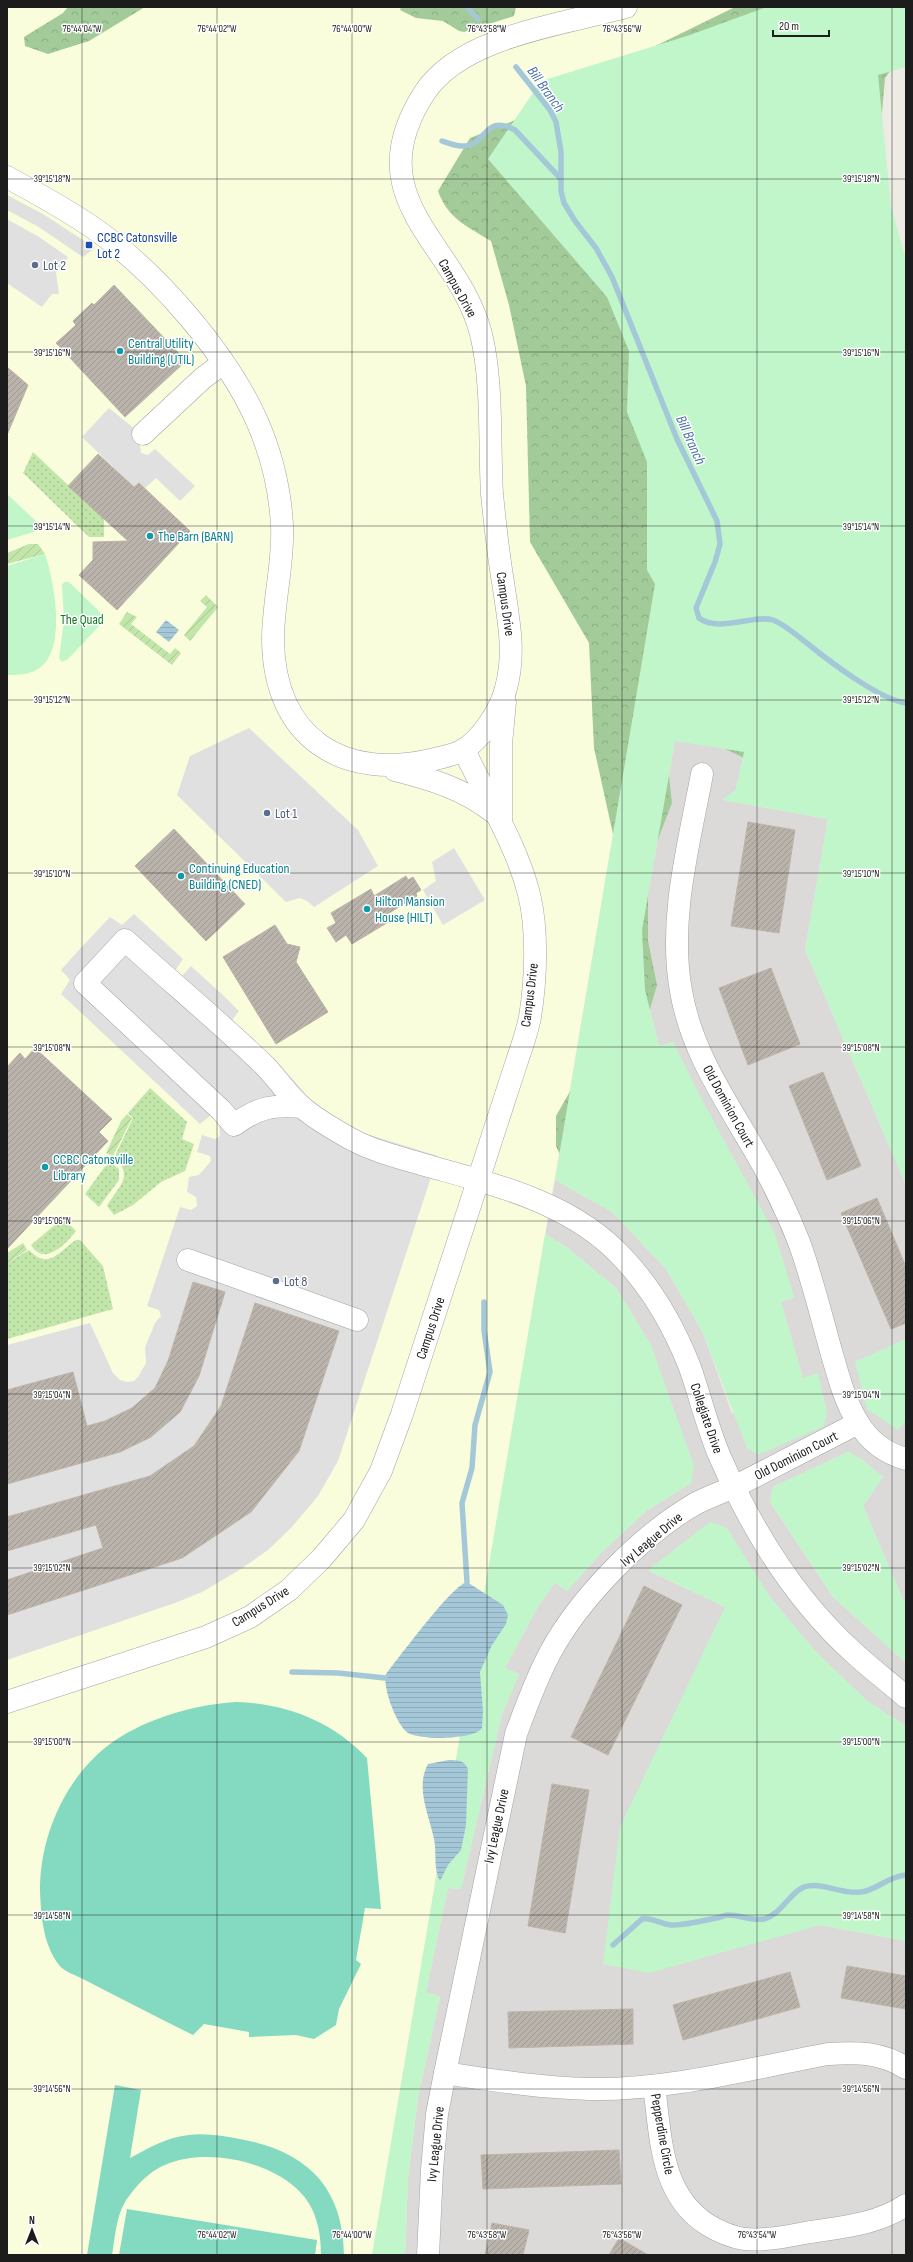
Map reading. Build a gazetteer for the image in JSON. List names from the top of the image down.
{
  "streets": {
    "street": [
      "Campus Drive",
      "Old Dominion Court",
      "Collegiate Drive",
      "Ivy League Drive",
      "Pepperdine Circle"
    ]
  },
  "crossings": [
    ["Campus Drive", "Collegiate Drive"],
    ["Old Dominion Court", "Collegiate Drive"],
    ["Old Dominion Court", "Ivy League Drive"],
    ["Collegiate Drive", "Ivy League Drive"],
    ["Ivy League Drive", "Pepperdine Circle"]
  ],
  "water": ["Bill Branch"],
  "parks": ["The Quad"],
  "places": {
    "transit": ["CCBC Catonsville Lot 2"],
    "other": [
      "Lot 2",
      "Central Utility Building (UTIL)",
      "The Barn (BARN)",
      "Lot 1",
      "Continuing Education Building (CNED)",
      "Hilton Mansion House (HILT)",
      "CCBC Catonsville Library",
      "Lot 8"
    ]
  },
  "scale_bar": "20 m",
  "north": "top",
  "coordinates": [
    "76°44'04\"W",
    "76°44'02\"W",
    "76°44'00\"W",
    "76°43'58\"W",
    "76°43'56\"W",
    "39°15'18\"N",
    "39°15'16\"N",
    "39°15'14\"N",
    "39°15'12\"N",
    "39°15'10\"N",
    "39°15'08\"N",
    "39°15'06\"N",
    "39°15'04\"N",
    "39°15'02\"N",
    "39°15'00\"N",
    "39°14'58\"N",
    "39°14'56\"N",
    "76°43'54\"W"
  ]
}
